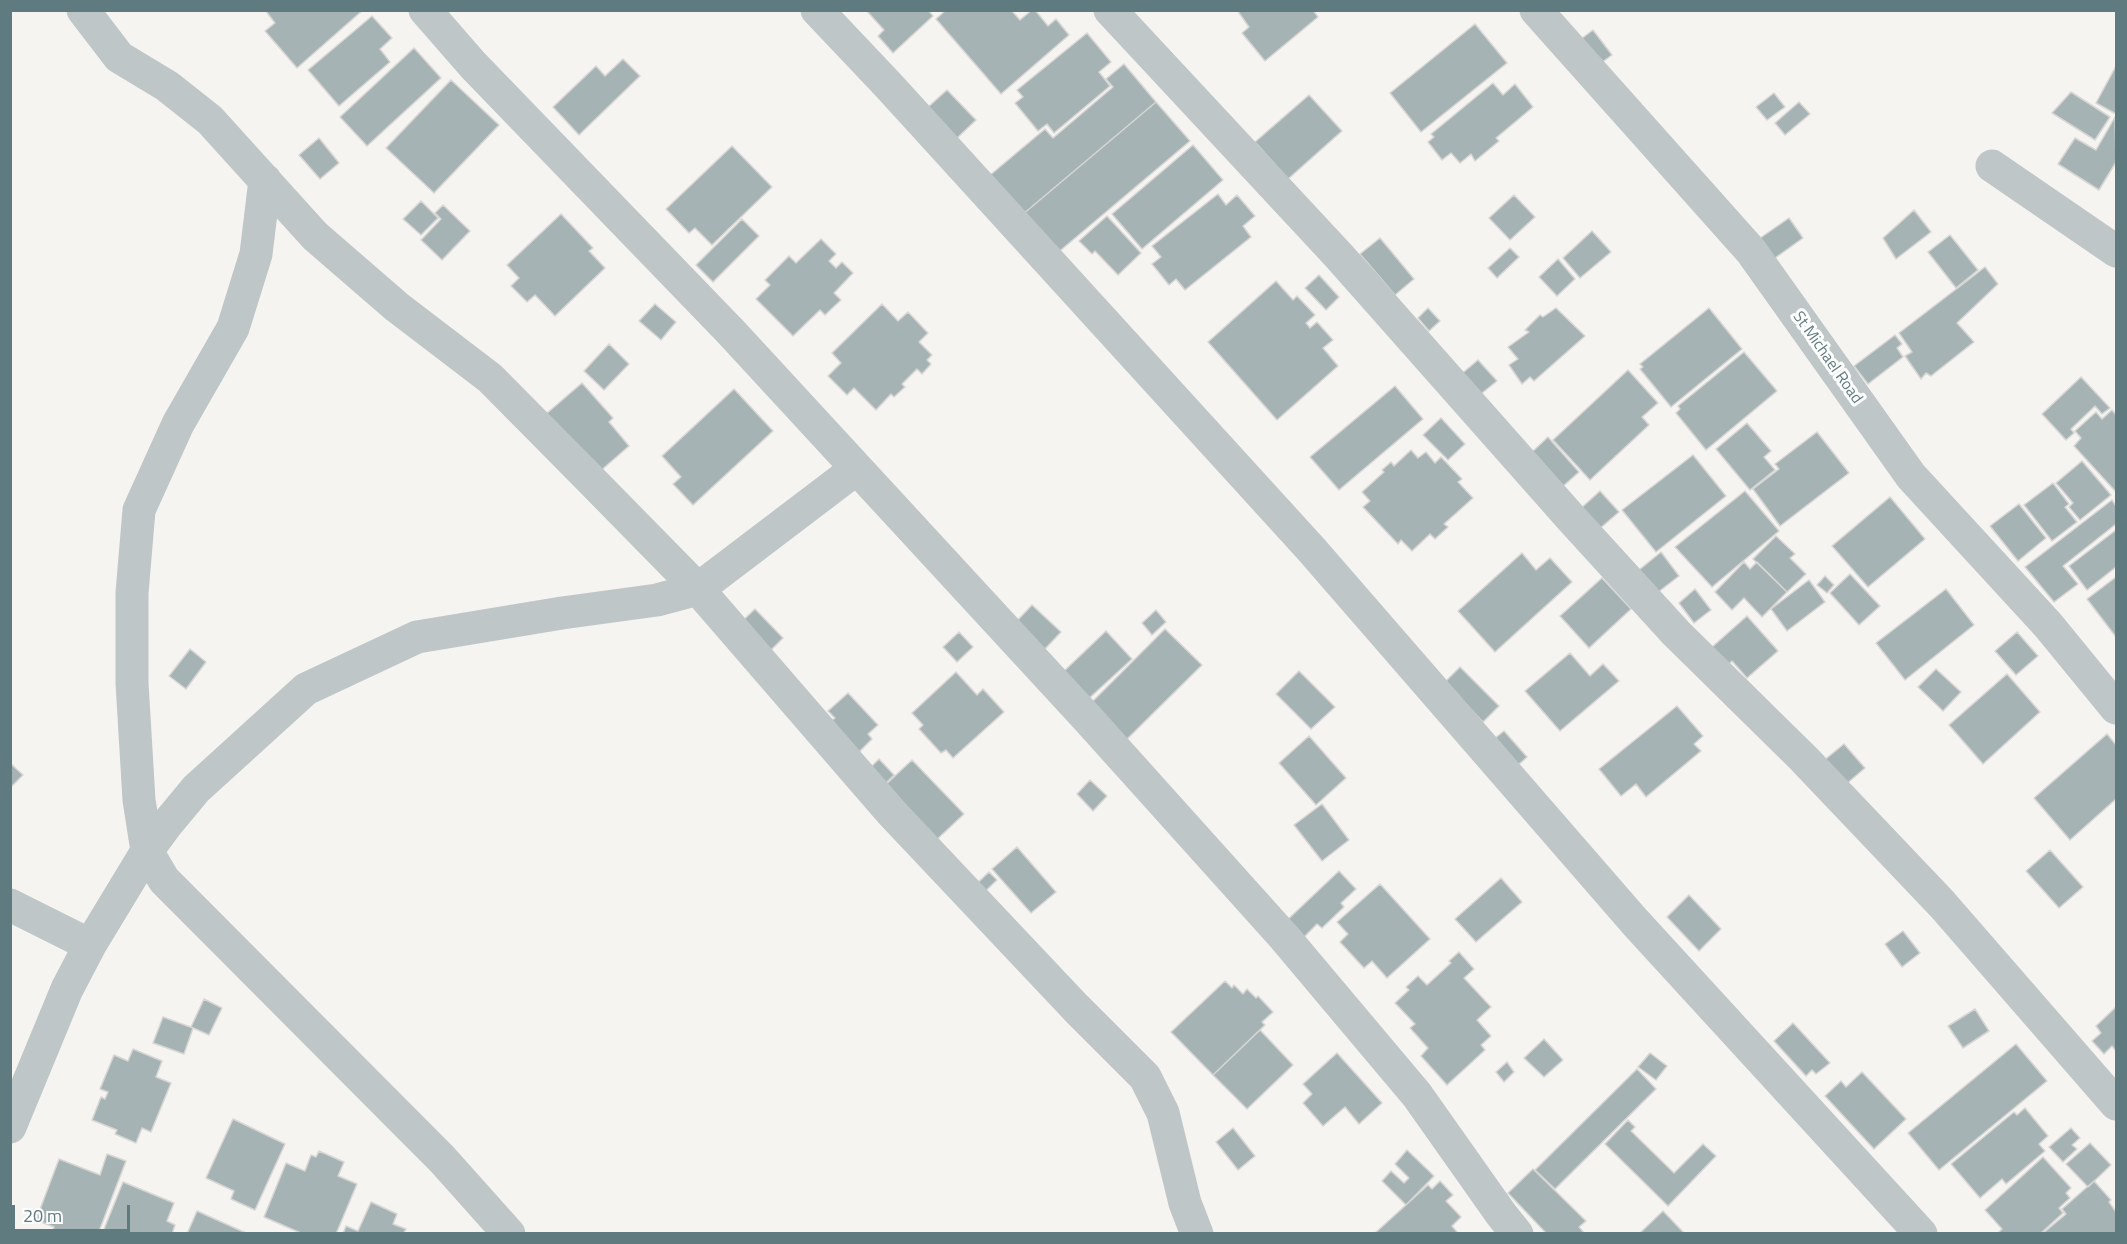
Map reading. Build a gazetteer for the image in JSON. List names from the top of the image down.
{
  "streets": {
    "street": ["St Michael Road"]
  },
  "scale_bar": "20 m"
}
